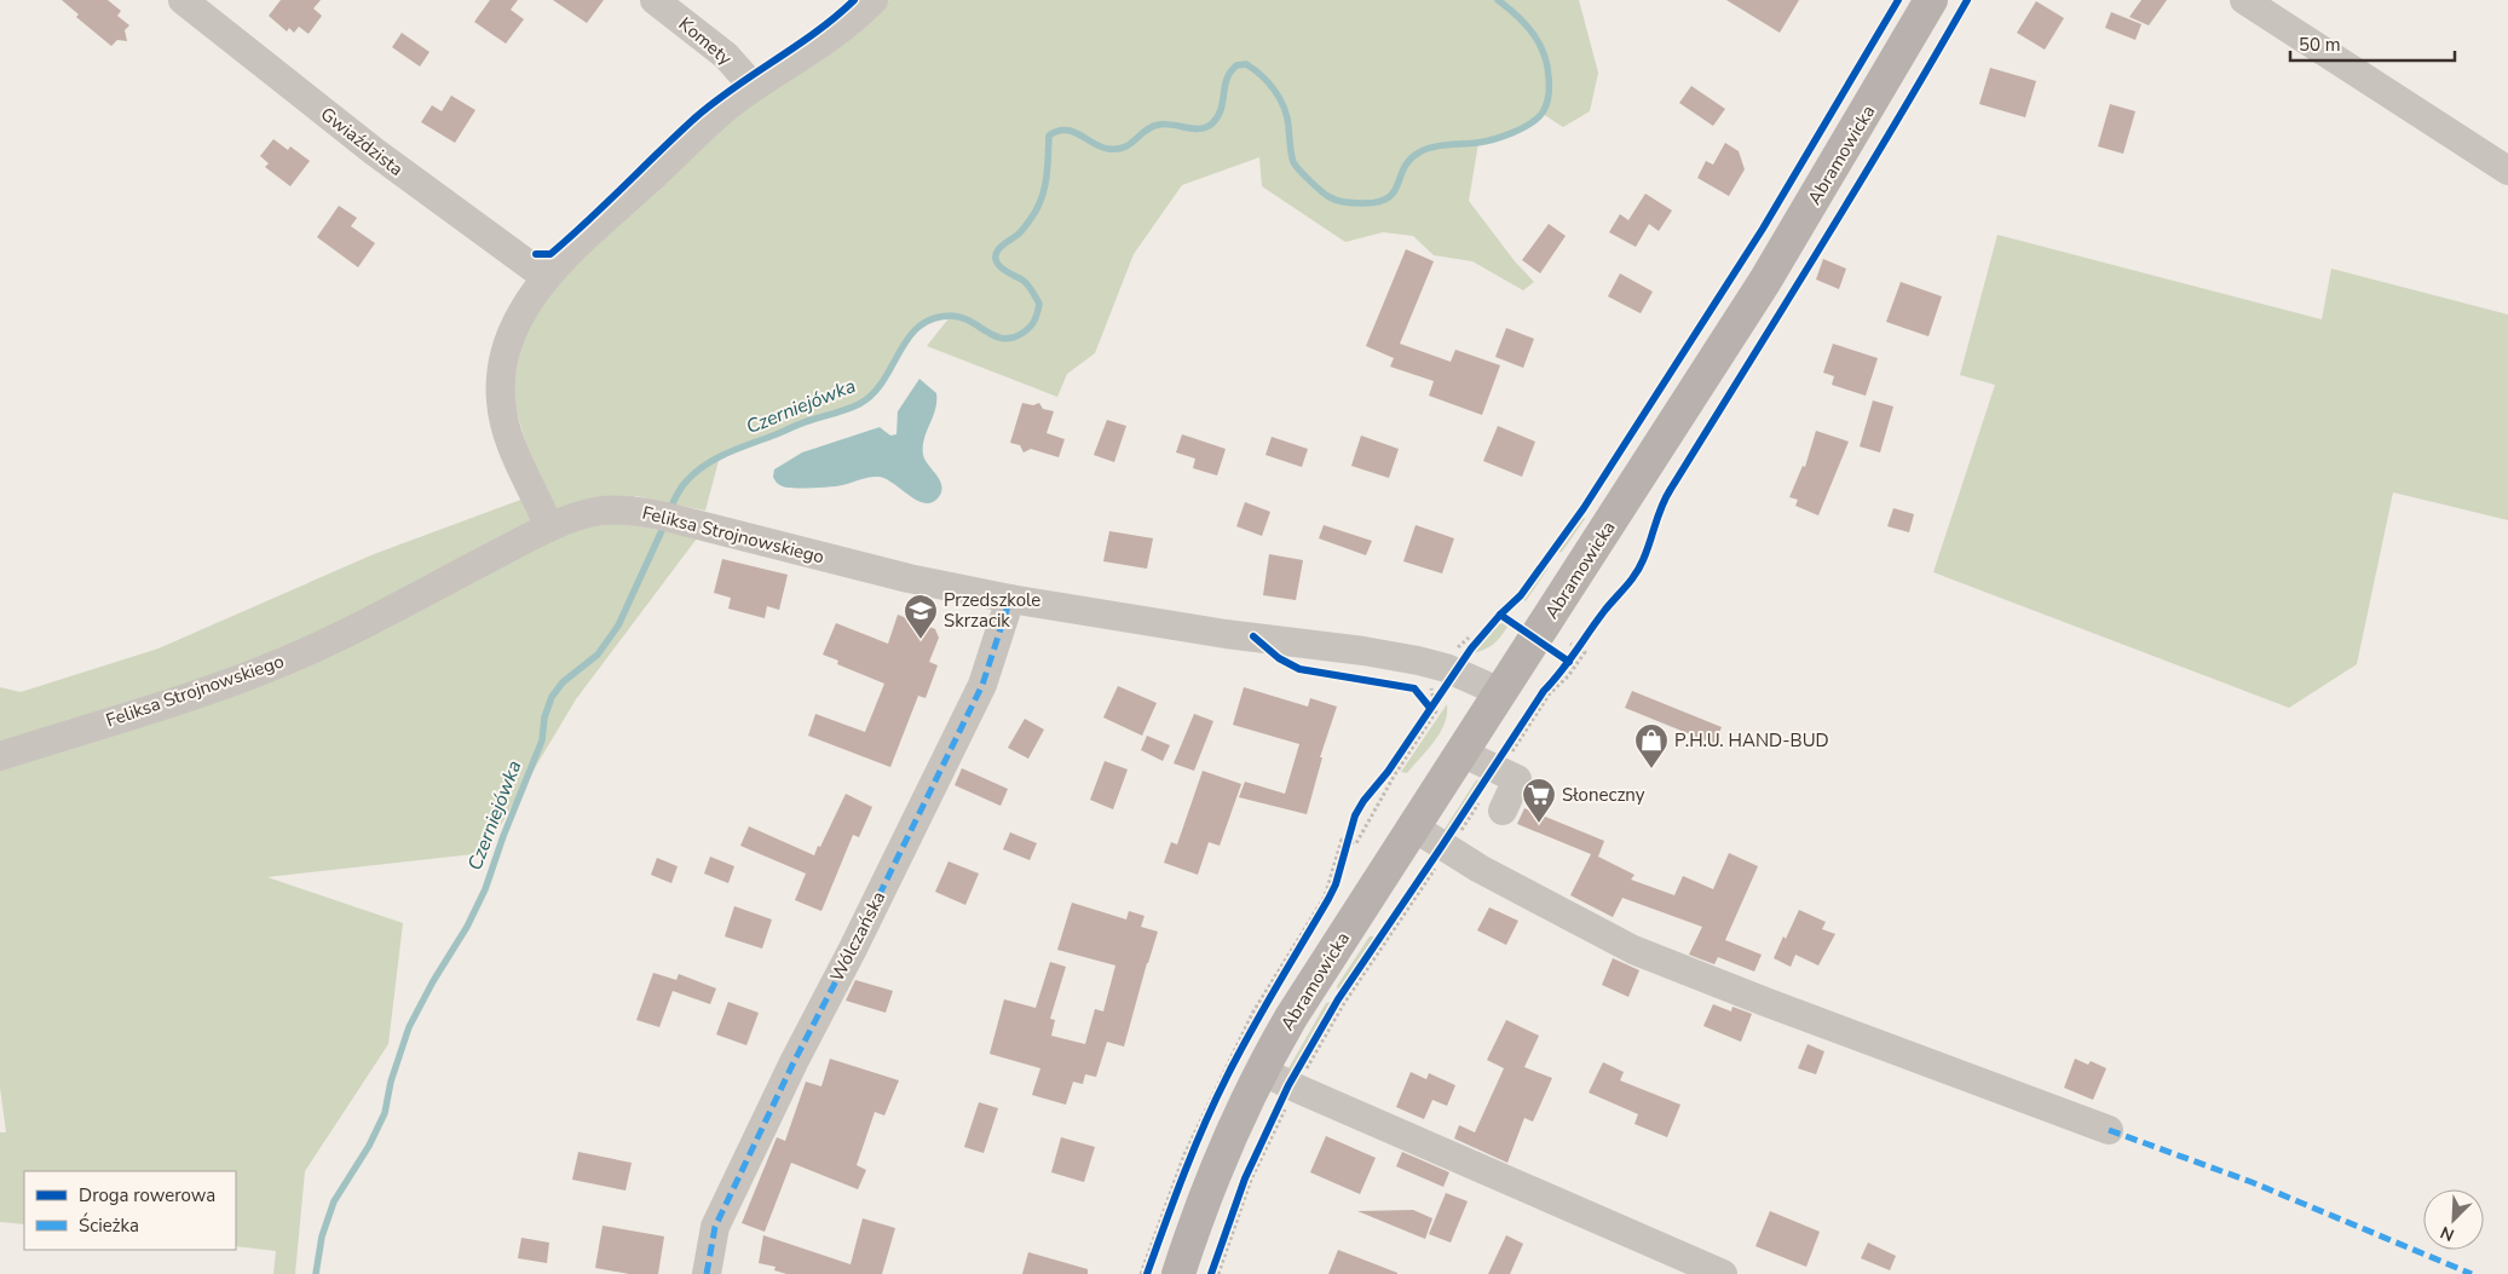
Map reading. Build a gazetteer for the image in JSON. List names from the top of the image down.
{
  "streets": {
    "main road": ["Abramowicka"],
    "street": [
      "Komety",
      "Gwiaździsta",
      "Feliksa Strojnowskiego",
      "Wólczańska"
    ]
  },
  "crossings": [
    ["Abramowicka", "Feliksa Strojnowskiego"],
    ["Feliksa Strojnowskiego", "Wólczańska"]
  ],
  "water": ["Czerniejówka"],
  "places": {
    "school or university": ["Przedszkole Skrzacik"],
    "shop": ["P.H.U. HAND-BUD"],
    "supermarket": ["Słoneczny"]
  },
  "legend": ["Droga rowerowa", "Ścieżka"],
  "scale_bar": "50 m",
  "north": "bottom left"
}
